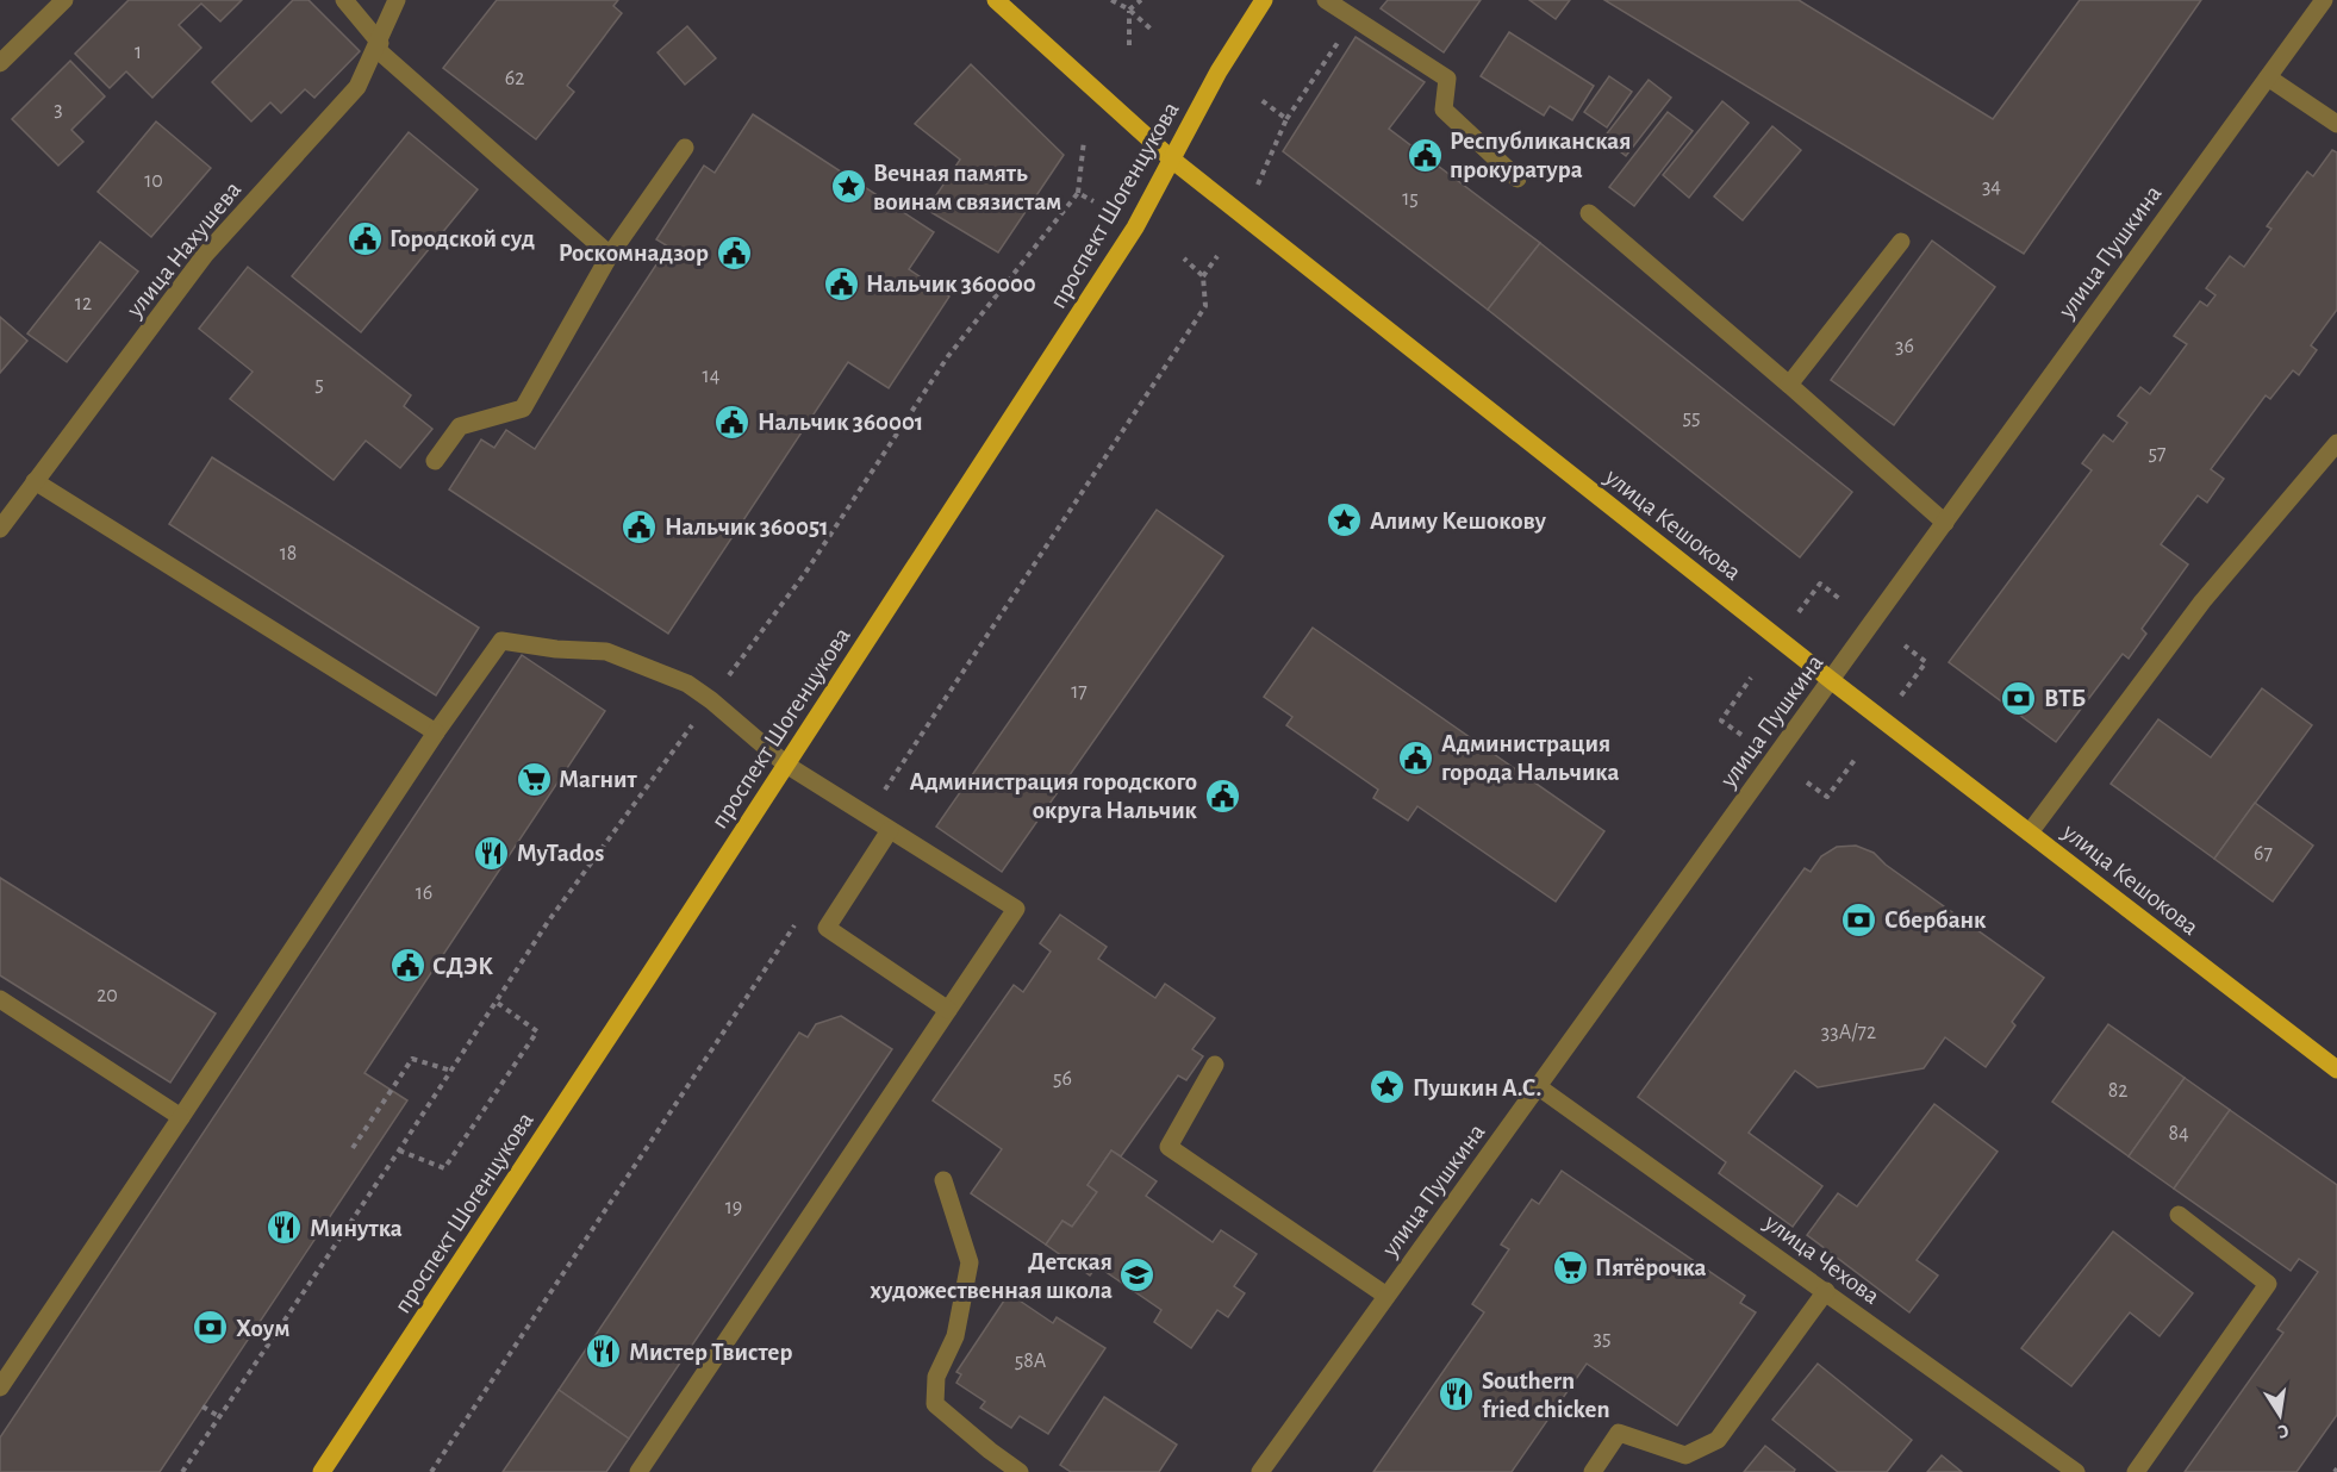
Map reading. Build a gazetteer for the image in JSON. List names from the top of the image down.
{
  "streets": {
    "main road": ["проспект Шогенцукова", "улица Кешокова"],
    "street": ["улица Нахушева", "улица Пушкина", "улица Чехова"]
  },
  "crossings": [
    ["проспект Шогенцукова", "улица Кешокова"],
    ["улица Пушкина", "улица Кешокова"],
    ["улица Пушкина", "улица Чехова"]
  ],
  "places": {
    "public building": [
      "Республиканская прокуратура",
      "Городской суд",
      "Роскомнадзор",
      "Нальчик 360000",
      "Нальчик 360001",
      "Нальчик 360051",
      "Администрация города Нальчика",
      "Администрация городского округа Нальчик",
      "СДЭК"
    ],
    "place": ["Вечная память воинам связистам", "Алиму Кешокову", "Пушкин А.С."],
    "bank": ["ВТБ", "Сбербанк", "Хоум"],
    "supermarket": ["Магнит", "Пятёрочка"],
    "restaurant": [
      "MyTados",
      "Минутка",
      "Мистер Твистер",
      "Southern fried chicken"
    ],
    "school or university": ["Детская художественная школа"]
  },
  "house_numbers": [
    "1",
    "62",
    "3",
    "10",
    "34",
    "15",
    "12",
    "36",
    "14",
    "5",
    "55",
    "57",
    "18",
    "17",
    "67",
    "16",
    "20",
    "33А/72",
    "56",
    "82",
    "84",
    "19",
    "35",
    "58А"
  ],
  "north": "bottom"
}
